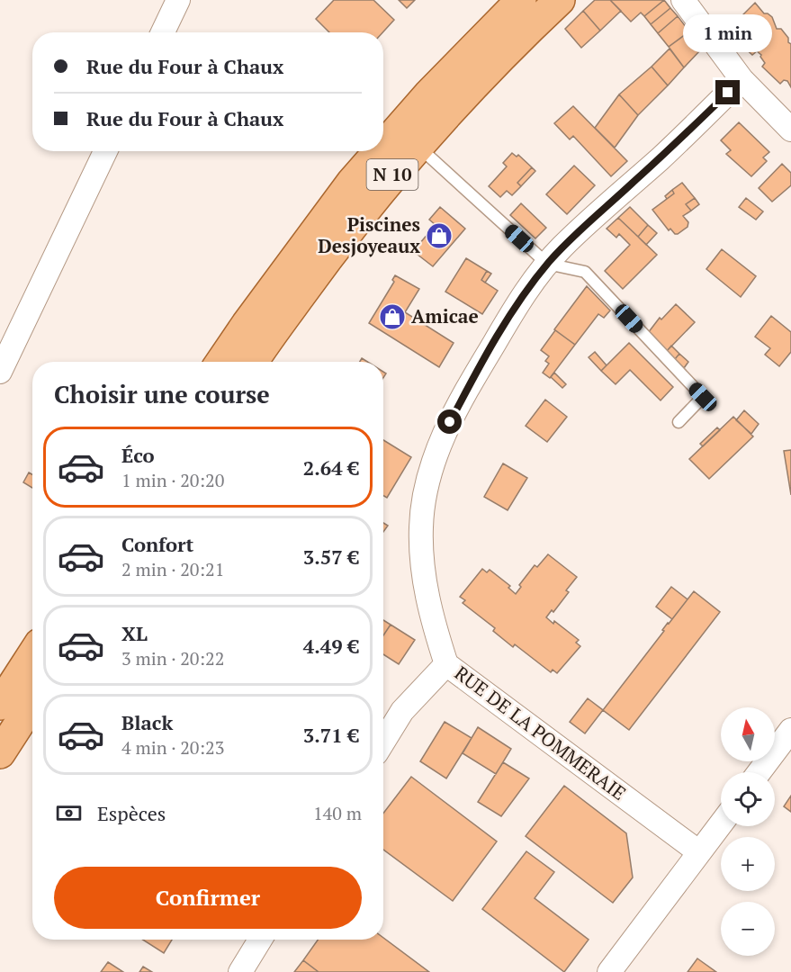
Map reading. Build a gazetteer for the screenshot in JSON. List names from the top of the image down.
{
  "streets": {
    "main road": ["N 10"],
    "street": ["RUE DE LA POMMERAIE"]
  },
  "places": {
    "shop": ["Piscines Desjoyeaux", "Amicae"]
  },
  "north": "top",
  "page": {
    "bubble": "1 min",
    "banner": ["Rue du Four à Chaux", "Rue du Four à Chaux"],
    "heading": "Choisir une course",
    "list": [
      {
        "name": "Éco",
        "note": "1 min · 20:20",
        "value": "2.64 €"
      },
      {
        "name": "Confort",
        "note": "2 min · 20:21",
        "value": "3.57 €"
      },
      {
        "name": "XL",
        "note": "3 min · 20:22",
        "value": "4.49 €"
      },
      {
        "name": "Black",
        "note": "4 min · 20:23",
        "value": "3.71 €"
      }
    ],
    "map_buttons": ["+", "−"],
    "pay": ["Espèces", "140 m"],
    "buttons": "Confirmer"
  }
}
